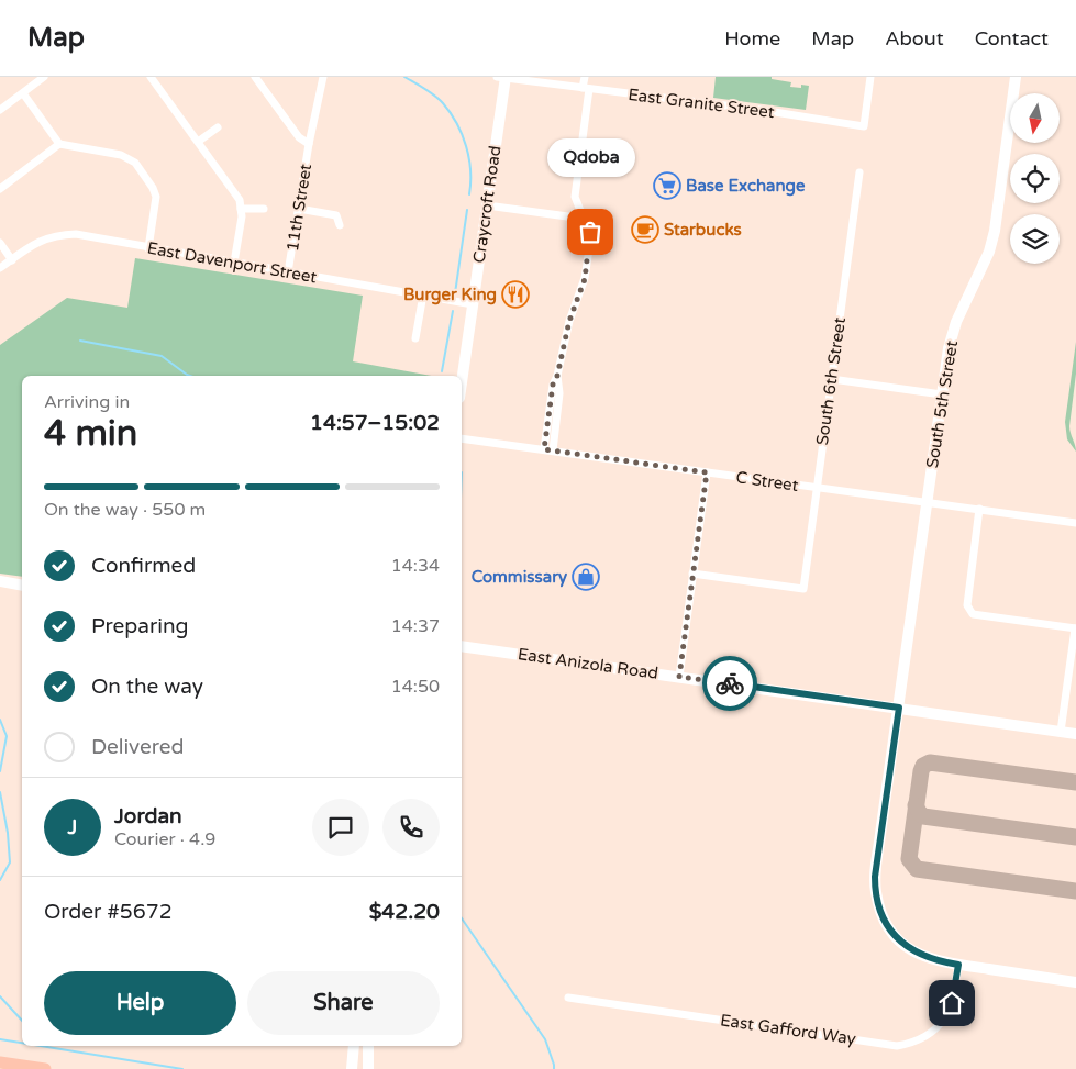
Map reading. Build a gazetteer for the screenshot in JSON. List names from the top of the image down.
{
  "streets": {
    "street": [
      "East Granite Street",
      "Craycroft Road",
      "11th Street",
      "East Davenport Street",
      "South 6th Street",
      "South 5th Street",
      "C Street",
      "East Anizola Road",
      "East Gafford Way"
    ]
  },
  "crossings": [
    ["East Granite Street", "Craycroft Road"],
    ["Craycroft Road", "East Davenport Street"],
    ["11th Street", "East Davenport Street"],
    ["South 6th Street", "C Street"],
    ["South 5th Street", "C Street"],
    ["South 5th Street", "East Anizola Road"],
    ["South 5th Street", "East Gafford Way"]
  ],
  "places": {
    "supermarket": ["Base Exchange"],
    "cafe": ["Starbucks"],
    "other": ["Qdoba"],
    "restaurant": ["Burger King"],
    "shop": ["Commissary"]
  },
  "north": "bottom",
  "page": {
    "header": "Map",
    "nav": [
      "Home",
      "Map",
      "About",
      "Contact"
    ],
    "bubble": "Qdoba",
    "heading": ["4 min", "Arriving in", "14:57–15:02"],
    "panel": [
      "Jordan",
      "Courier · 4.9",
      "Order #5672",
      "$42.20"
    ],
    "bar": "On the way · 550 m",
    "list": [
      ["Confirmed", "14:34"],
      ["Preparing", "14:37"],
      ["On the way", "14:50"],
      "Delivered"
    ],
    "round": "J",
    "buttons": ["Help", "Share"]
  }
}
